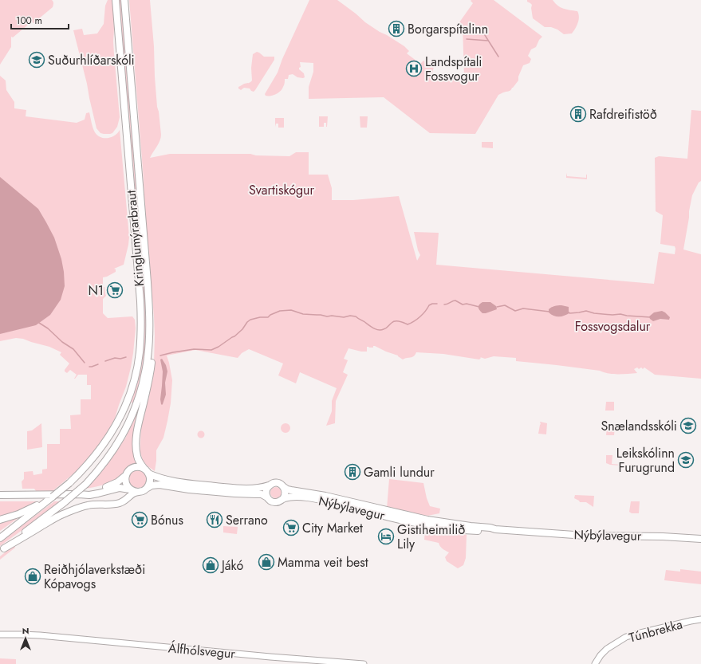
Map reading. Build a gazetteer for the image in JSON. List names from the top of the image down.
{
  "streets": {
    "main road": ["Kringlumýrarbraut", "Nýbýlavegur"],
    "street": ["Túnbrekka", "Álfhólsvegur"]
  },
  "parks": ["Svartiskógur", "Fossvogsdalur"],
  "places": {
    "building": ["Borgarspítalinn", "Rafdreifistöð", "Gamli lundur"],
    "school or university": ["Suðurhlíðarskóli", "Snælandsskóli", "Leikskólinn Furugrund"],
    "hospital": ["Landspítali Fossvogur"],
    "supermarket": ["N1", "Bónus", "City Market"],
    "restaurant": ["Serrano"],
    "hotel": ["Gistiheimilið Lily"],
    "shop": ["Mamma veit best", "Jákó", "Reiðhjólaverkstæði Kópavogs"]
  },
  "scale_bar": "100 m",
  "north": "top"
}
